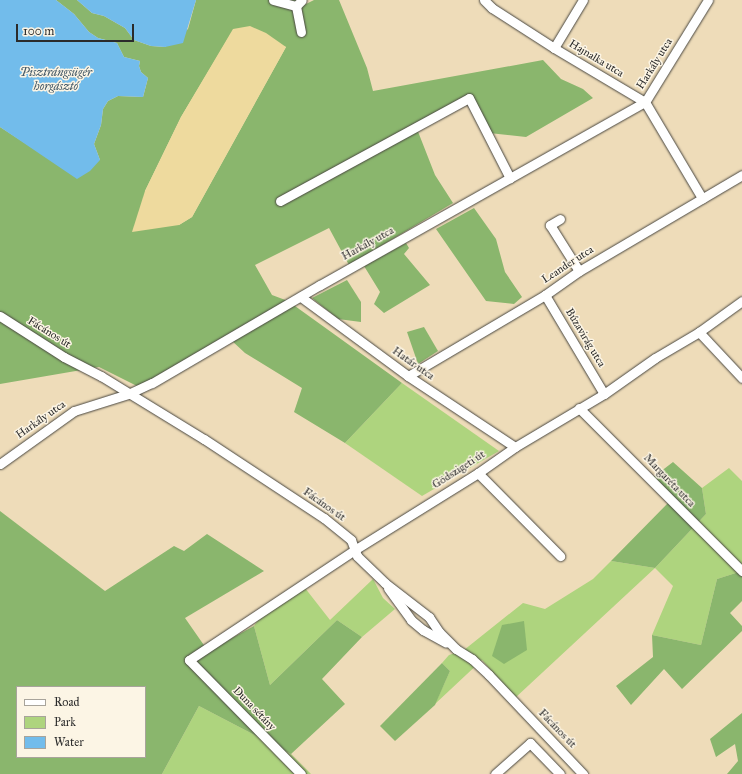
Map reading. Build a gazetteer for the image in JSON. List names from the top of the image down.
{
  "streets": {
    "street": [
      "Hajnalka utca",
      "Harkály utca",
      "Leander utca",
      "Fácános út",
      "Búzavirág utca",
      "Határ utca",
      "Gödszigeti út",
      "Margaréta utca",
      "Duna sétány"
    ]
  },
  "crossings": [
    ["Hajnalka utca", "Harkály utca"],
    ["Hajnalka utca", "Leander utca"],
    ["Harkály utca", "Fácános út"],
    ["Harkály utca", "Határ utca"],
    ["Leander utca", "Búzavirág utca"],
    ["Leander utca", "Határ utca"],
    ["Fácános út", "Gödszigeti út"],
    ["Búzavirág utca", "Gödszigeti út"],
    ["Határ utca", "Gödszigeti út"],
    ["Gödszigeti út", "Margaréta utca"],
    ["Gödszigeti út", "Duna sétány"]
  ],
  "water": ["Pisztrángsügér horgásztó"],
  "legend": ["Road", "Park", "Water"],
  "scale_bar": "100 m"
}
